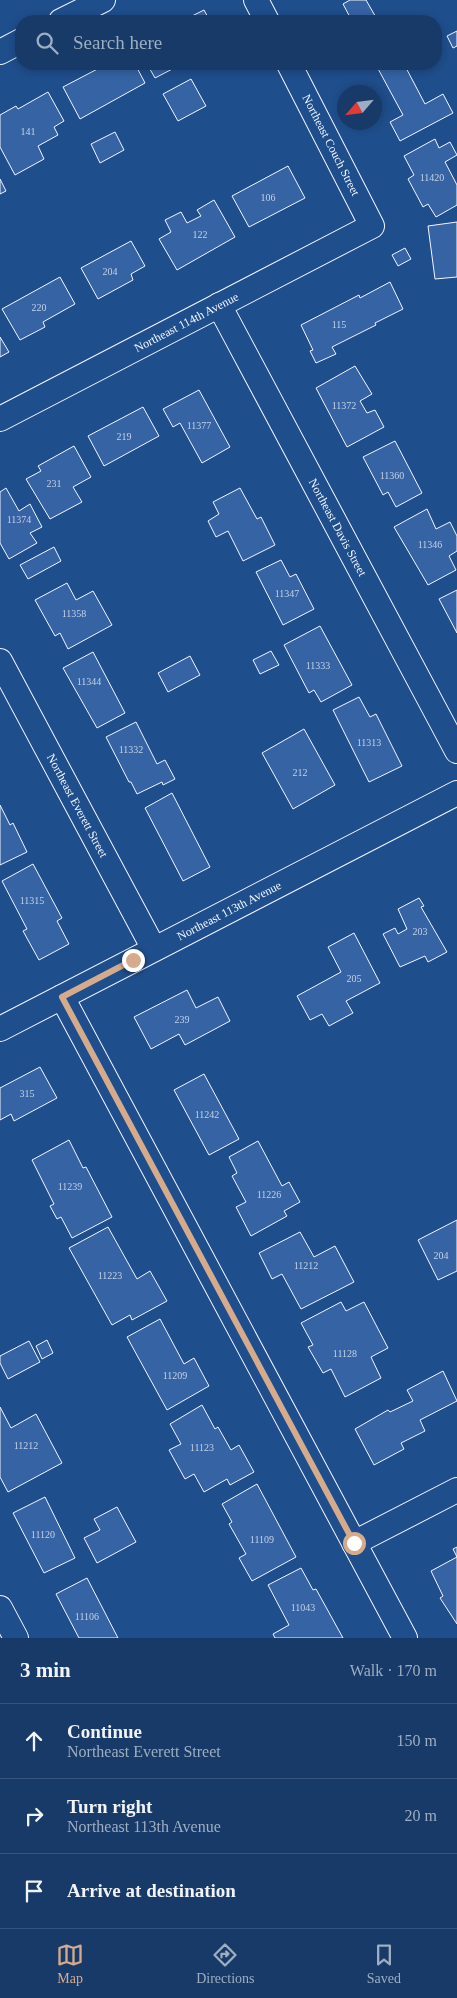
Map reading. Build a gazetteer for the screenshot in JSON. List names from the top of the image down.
{
  "streets": {
    "street": [
      "Northeast Couch Street",
      "Northeast 114th Avenue",
      "Northeast Davis Street",
      "Northeast Everett Street",
      "Northeast 113th Avenue"
    ]
  },
  "crossings": [
    ["Northeast Couch Street", "Northeast 114th Avenue"],
    ["Northeast 114th Avenue", "Northeast Davis Street"],
    ["Northeast Everett Street", "Northeast 113th Avenue"]
  ],
  "house_numbers": [
    "141",
    "11420",
    "106",
    "122",
    "204",
    "220",
    "115",
    "11372",
    "11377",
    "219",
    "11360",
    "231",
    "11374",
    "11346",
    "11347",
    "11358",
    "11333",
    "11344",
    "11313",
    "11332",
    "212",
    "11315",
    "203",
    "205",
    "239",
    "315",
    "11242",
    "11239",
    "11226",
    "204",
    "11212",
    "11223",
    "11128",
    "11209",
    "11212",
    "11123",
    "11120",
    "11109",
    "11043",
    "11106"
  ],
  "north": "bottom left",
  "page": {
    "search": "Search here",
    "heading": ["3 min", "Walk · 170 m"],
    "list": [
      ["Continue", "Northeast Everett Street", "150 m"],
      ["Turn right", "Northeast 113th Avenue", "20 m"],
      "Arrive at destination"
    ],
    "nav": ["Map", "Directions", "Saved"]
  }
}
